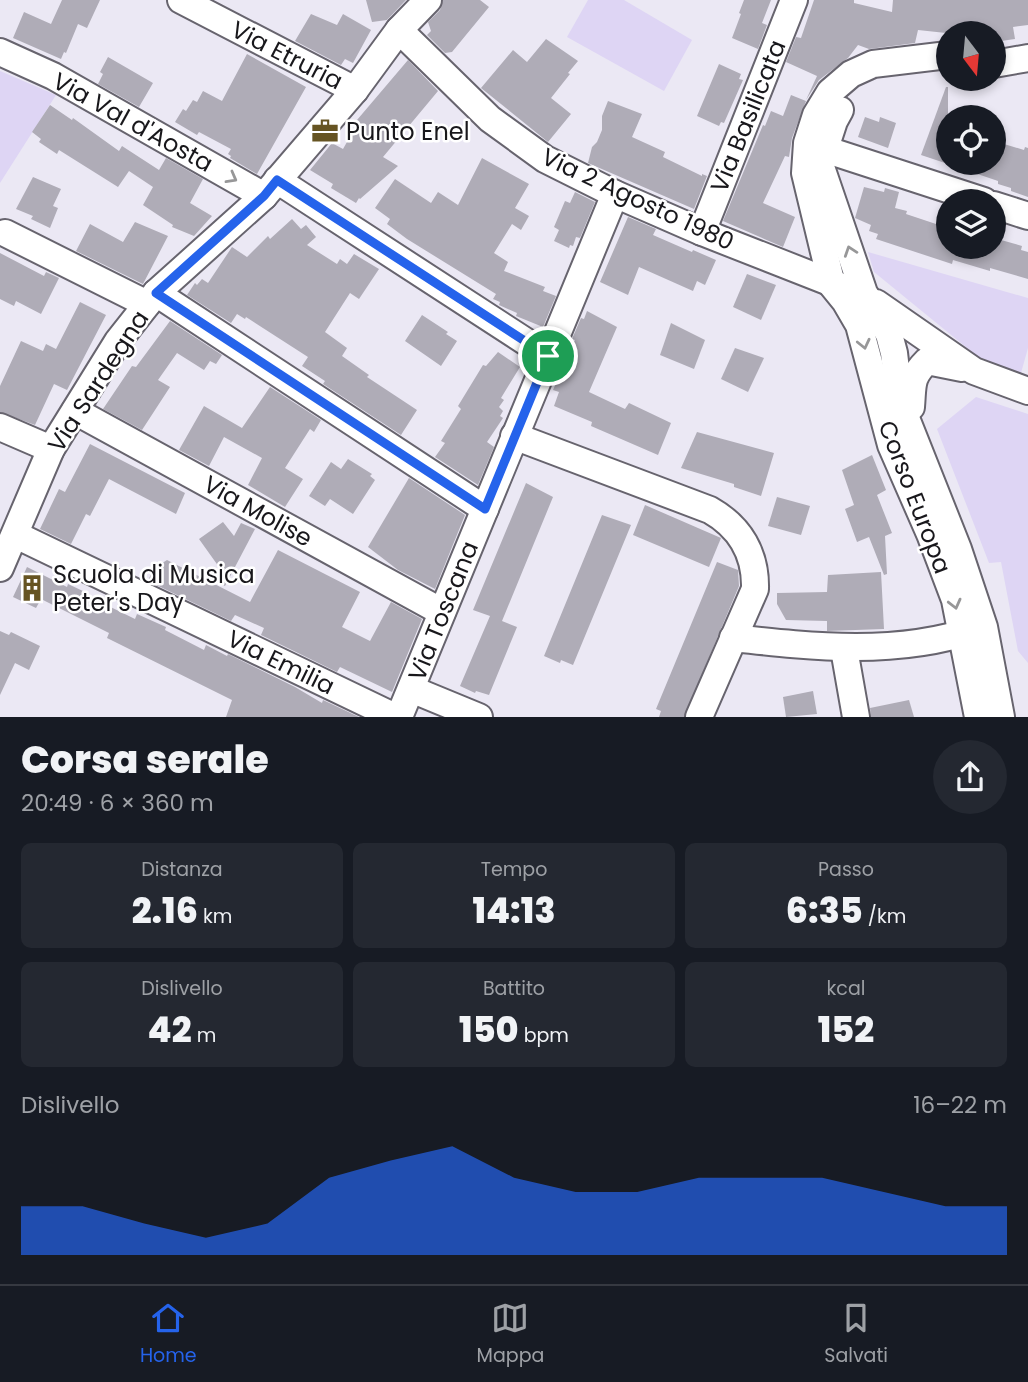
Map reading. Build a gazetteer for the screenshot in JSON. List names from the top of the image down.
{
  "streets": {
    "street": [
      "Via Etruria",
      "Via Basilicata",
      "Via Val d'Aosta",
      "Via 2 Agosto 1980",
      "Via Sardegna",
      "Corso Europa",
      "Via Molise",
      "Via Toscana",
      "Via Emilia"
    ]
  },
  "crossings": [
    ["Via Etruria", "Via Sardegna"],
    ["Via Basilicata", "Via 2 Agosto 1980"],
    ["Via Val d'Aosta", "Via Sardegna"],
    ["Via Val d'Aosta", "Via Toscana"],
    ["Via 2 Agosto 1980", "Via Sardegna"],
    ["Via 2 Agosto 1980", "Corso Europa"],
    ["Via 2 Agosto 1980", "Via Toscana"],
    ["Via Sardegna", "Via Molise"],
    ["Via Sardegna", "Via Emilia"],
    ["Via Molise", "Via Toscana"],
    ["Via Toscana", "Via Emilia"]
  ],
  "places": {
    "office": ["Punto Enel"],
    "building": ["Scuola di Musica Peter's Day"]
  },
  "north": "bottom",
  "page": {
    "heading": ["Corsa serale", "20:49 · 6 × 360 m"],
    "stats": [
      ["Distanza", "2.16 km"],
      ["Tempo", "14:13"],
      ["Passo", "6:35 /km"],
      ["Dislivello", "42 m"],
      ["Battito", "150 bpm"],
      ["kcal", "152"]
    ],
    "chart": ["Dislivello", "16–22 m"],
    "tabs": ["Home", "Mappa", "Salvati"]
  }
}
